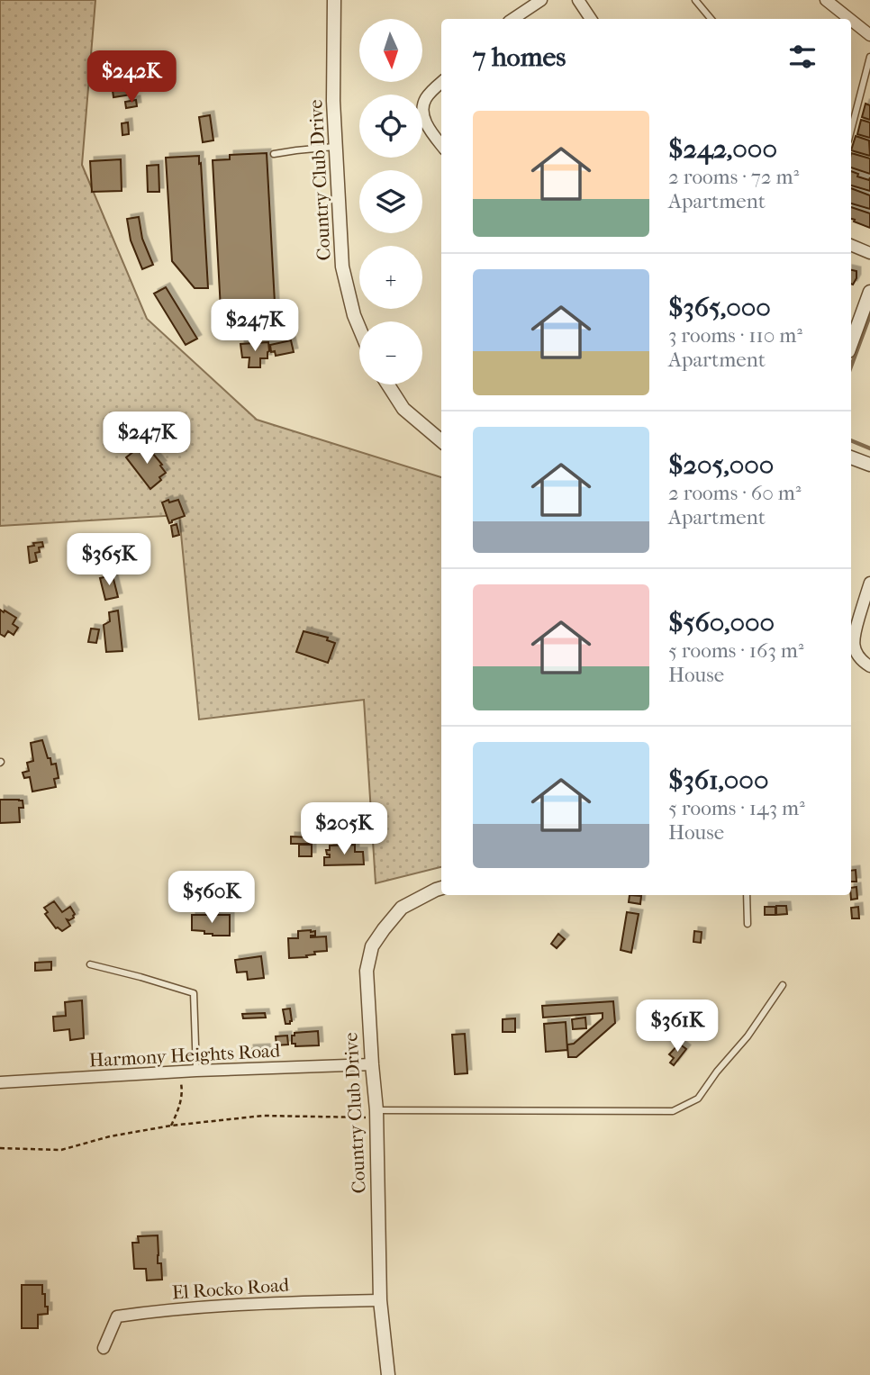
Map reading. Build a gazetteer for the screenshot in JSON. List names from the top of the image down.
{
  "streets": {
    "street": ["Country Club Drive", "Harmony Heights Road", "El Rocko Road"]
  },
  "crossings": [
    ["Country Club Drive", "Harmony Heights Road"],
    ["Country Club Drive", "El Rocko Road"]
  ],
  "north": "bottom",
  "page": {
    "map_buttons": ["+", "−"],
    "heading": "7 homes",
    "price": [
      "$242K",
      "$247K",
      "$247K",
      "$365K",
      "$205K",
      "$560K",
      "$361K"
    ],
    "list": [
      {
        "name": "$242,000",
        "note": "2 rooms · 72 m² · Apartment"
      },
      {
        "name": "$365,000",
        "note": "3 rooms · 110 m² · Apartment"
      },
      {
        "name": "$205,000",
        "note": "2 rooms · 60 m² · Apartment"
      },
      {
        "name": "$560,000",
        "note": "5 rooms · 163 m² · House"
      },
      {
        "name": "$361,000",
        "note": "5 rooms · 143 m² · House"
      }
    ]
  }
}
